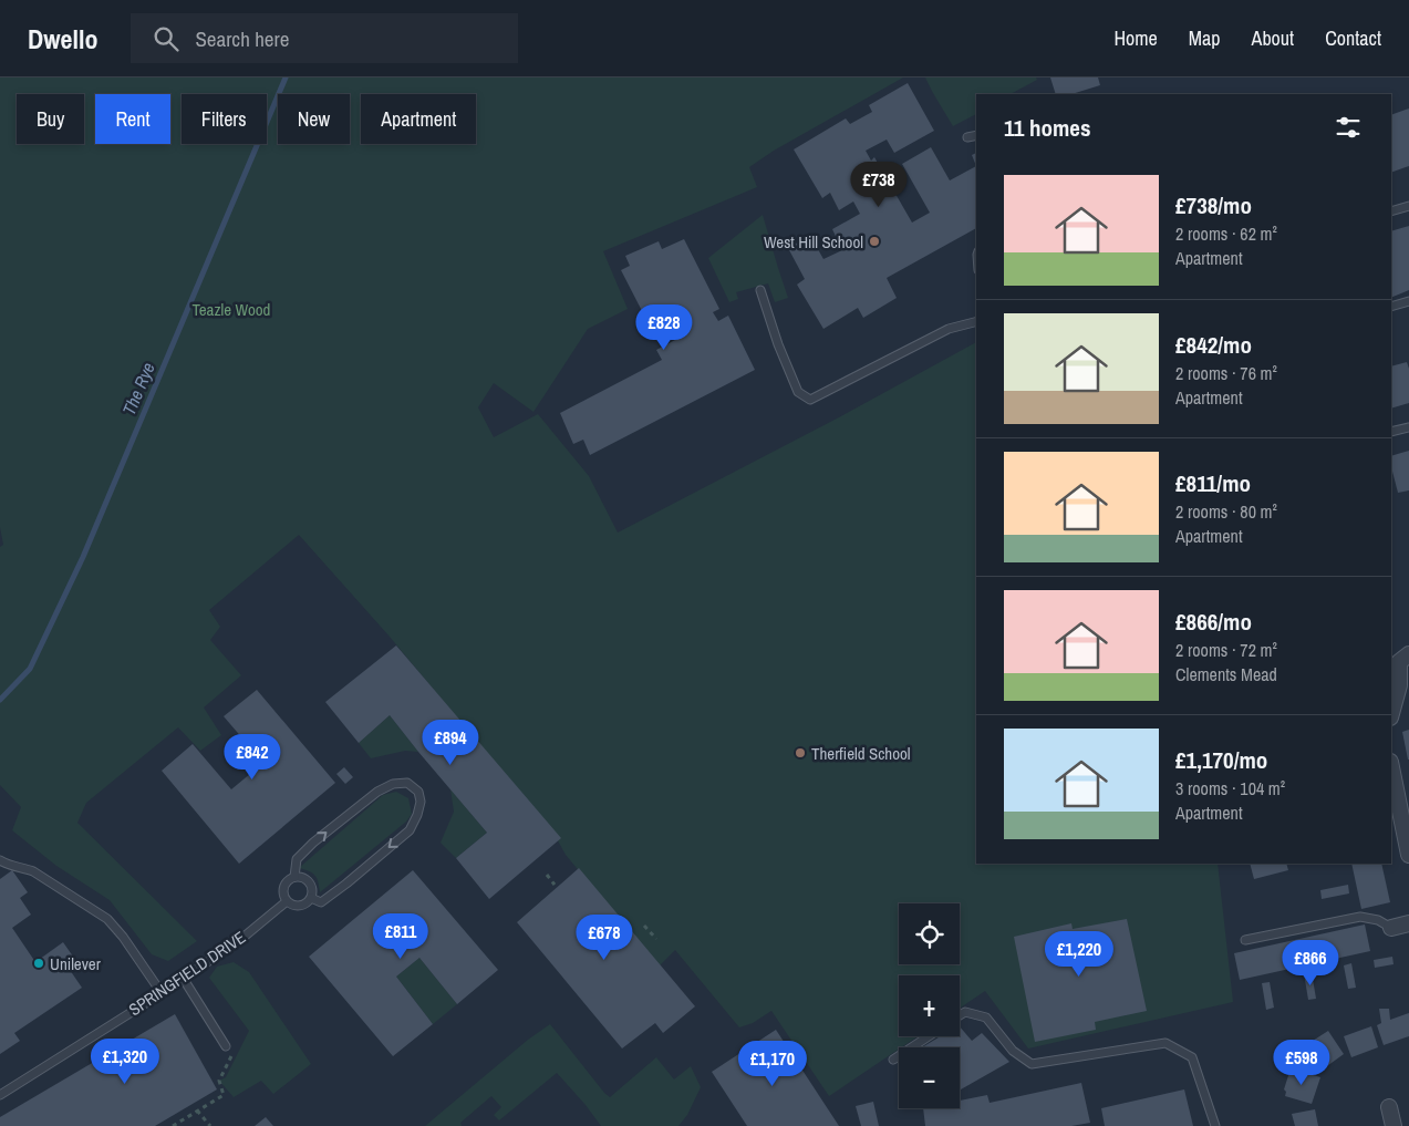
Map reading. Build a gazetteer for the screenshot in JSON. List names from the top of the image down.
{
  "streets": {
    "lane": ["SPRINGFIELD DRIVE"]
  },
  "water": ["The Rye"],
  "parks": ["Teazle Wood"],
  "places": ["West Hill School", "Therfield School", "Unilever"],
  "page": {
    "header": "Dwello",
    "search": "Search here",
    "nav": [
      "Home",
      "Map",
      "About",
      "Contact"
    ],
    "chip": [
      "Buy",
      "Rent",
      "Filters",
      "New",
      "Apartment"
    ],
    "heading": "11 homes",
    "list": [
      {
        "name": "£738/mo",
        "note": "2 rooms · 62 m² · Apartment"
      },
      {
        "name": "£842/mo",
        "note": "2 rooms · 76 m² · Apartment"
      },
      {
        "name": "£811/mo",
        "note": "2 rooms · 80 m² · Apartment"
      },
      {
        "name": "£866/mo",
        "note": "2 rooms · 72 m² · Clements Mead"
      },
      {
        "name": "£1,170/mo",
        "note": "3 rooms · 104 m² · Apartment"
      }
    ],
    "price": [
      "£738",
      "£828",
      "£894",
      "£842",
      "£811",
      "£678",
      "£1,220",
      "£866",
      "£1,320",
      "£598",
      "£1,170"
    ],
    "map_buttons": ["+", "−"]
  }
}
